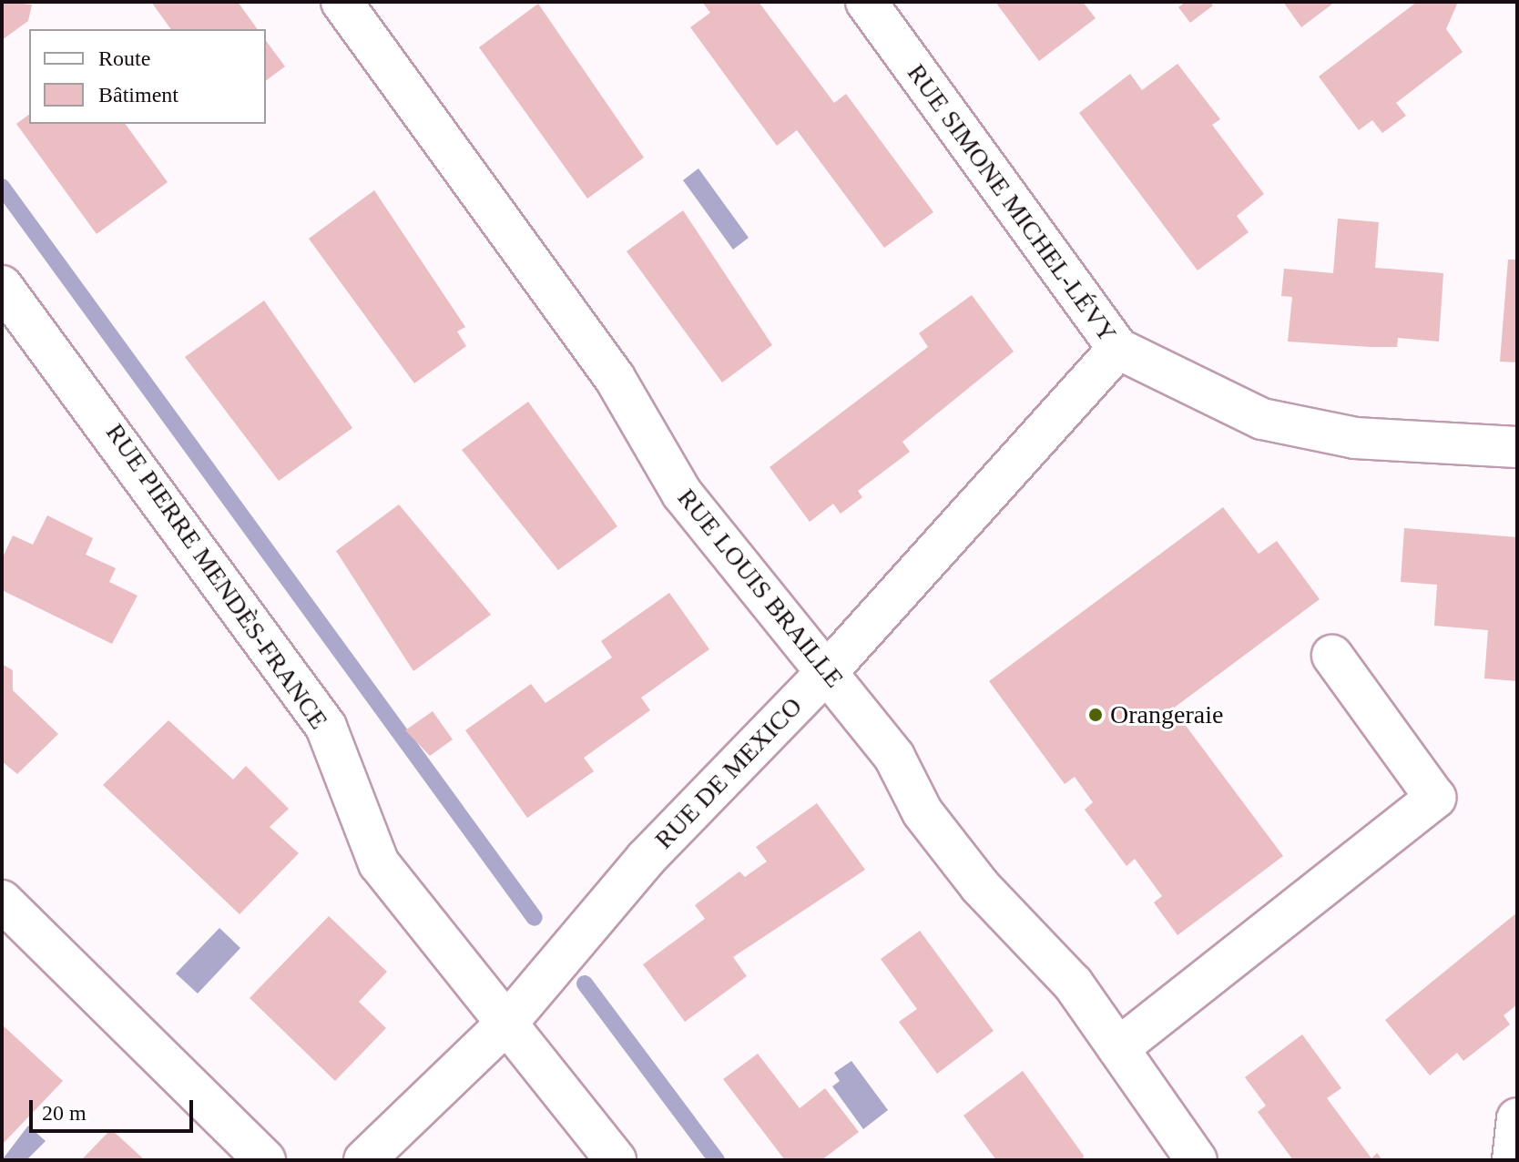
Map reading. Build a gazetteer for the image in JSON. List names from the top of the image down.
{
  "streets": {
    "street": [
      "RUE SIMONE MICHEL-LÉVY",
      "RUE PIERRE MENDÈS-FRANCE",
      "RUE LOUIS BRAILLE",
      "RUE DE MEXICO"
    ]
  },
  "crossings": [
    ["RUE SIMONE MICHEL-LÉVY", "RUE DE MEXICO"],
    ["RUE PIERRE MENDÈS-FRANCE", "RUE DE MEXICO"],
    ["RUE LOUIS BRAILLE", "RUE DE MEXICO"]
  ],
  "places": ["Orangeraie"],
  "legend": ["Route", "Bâtiment"],
  "scale_bar": "20 m"
}
